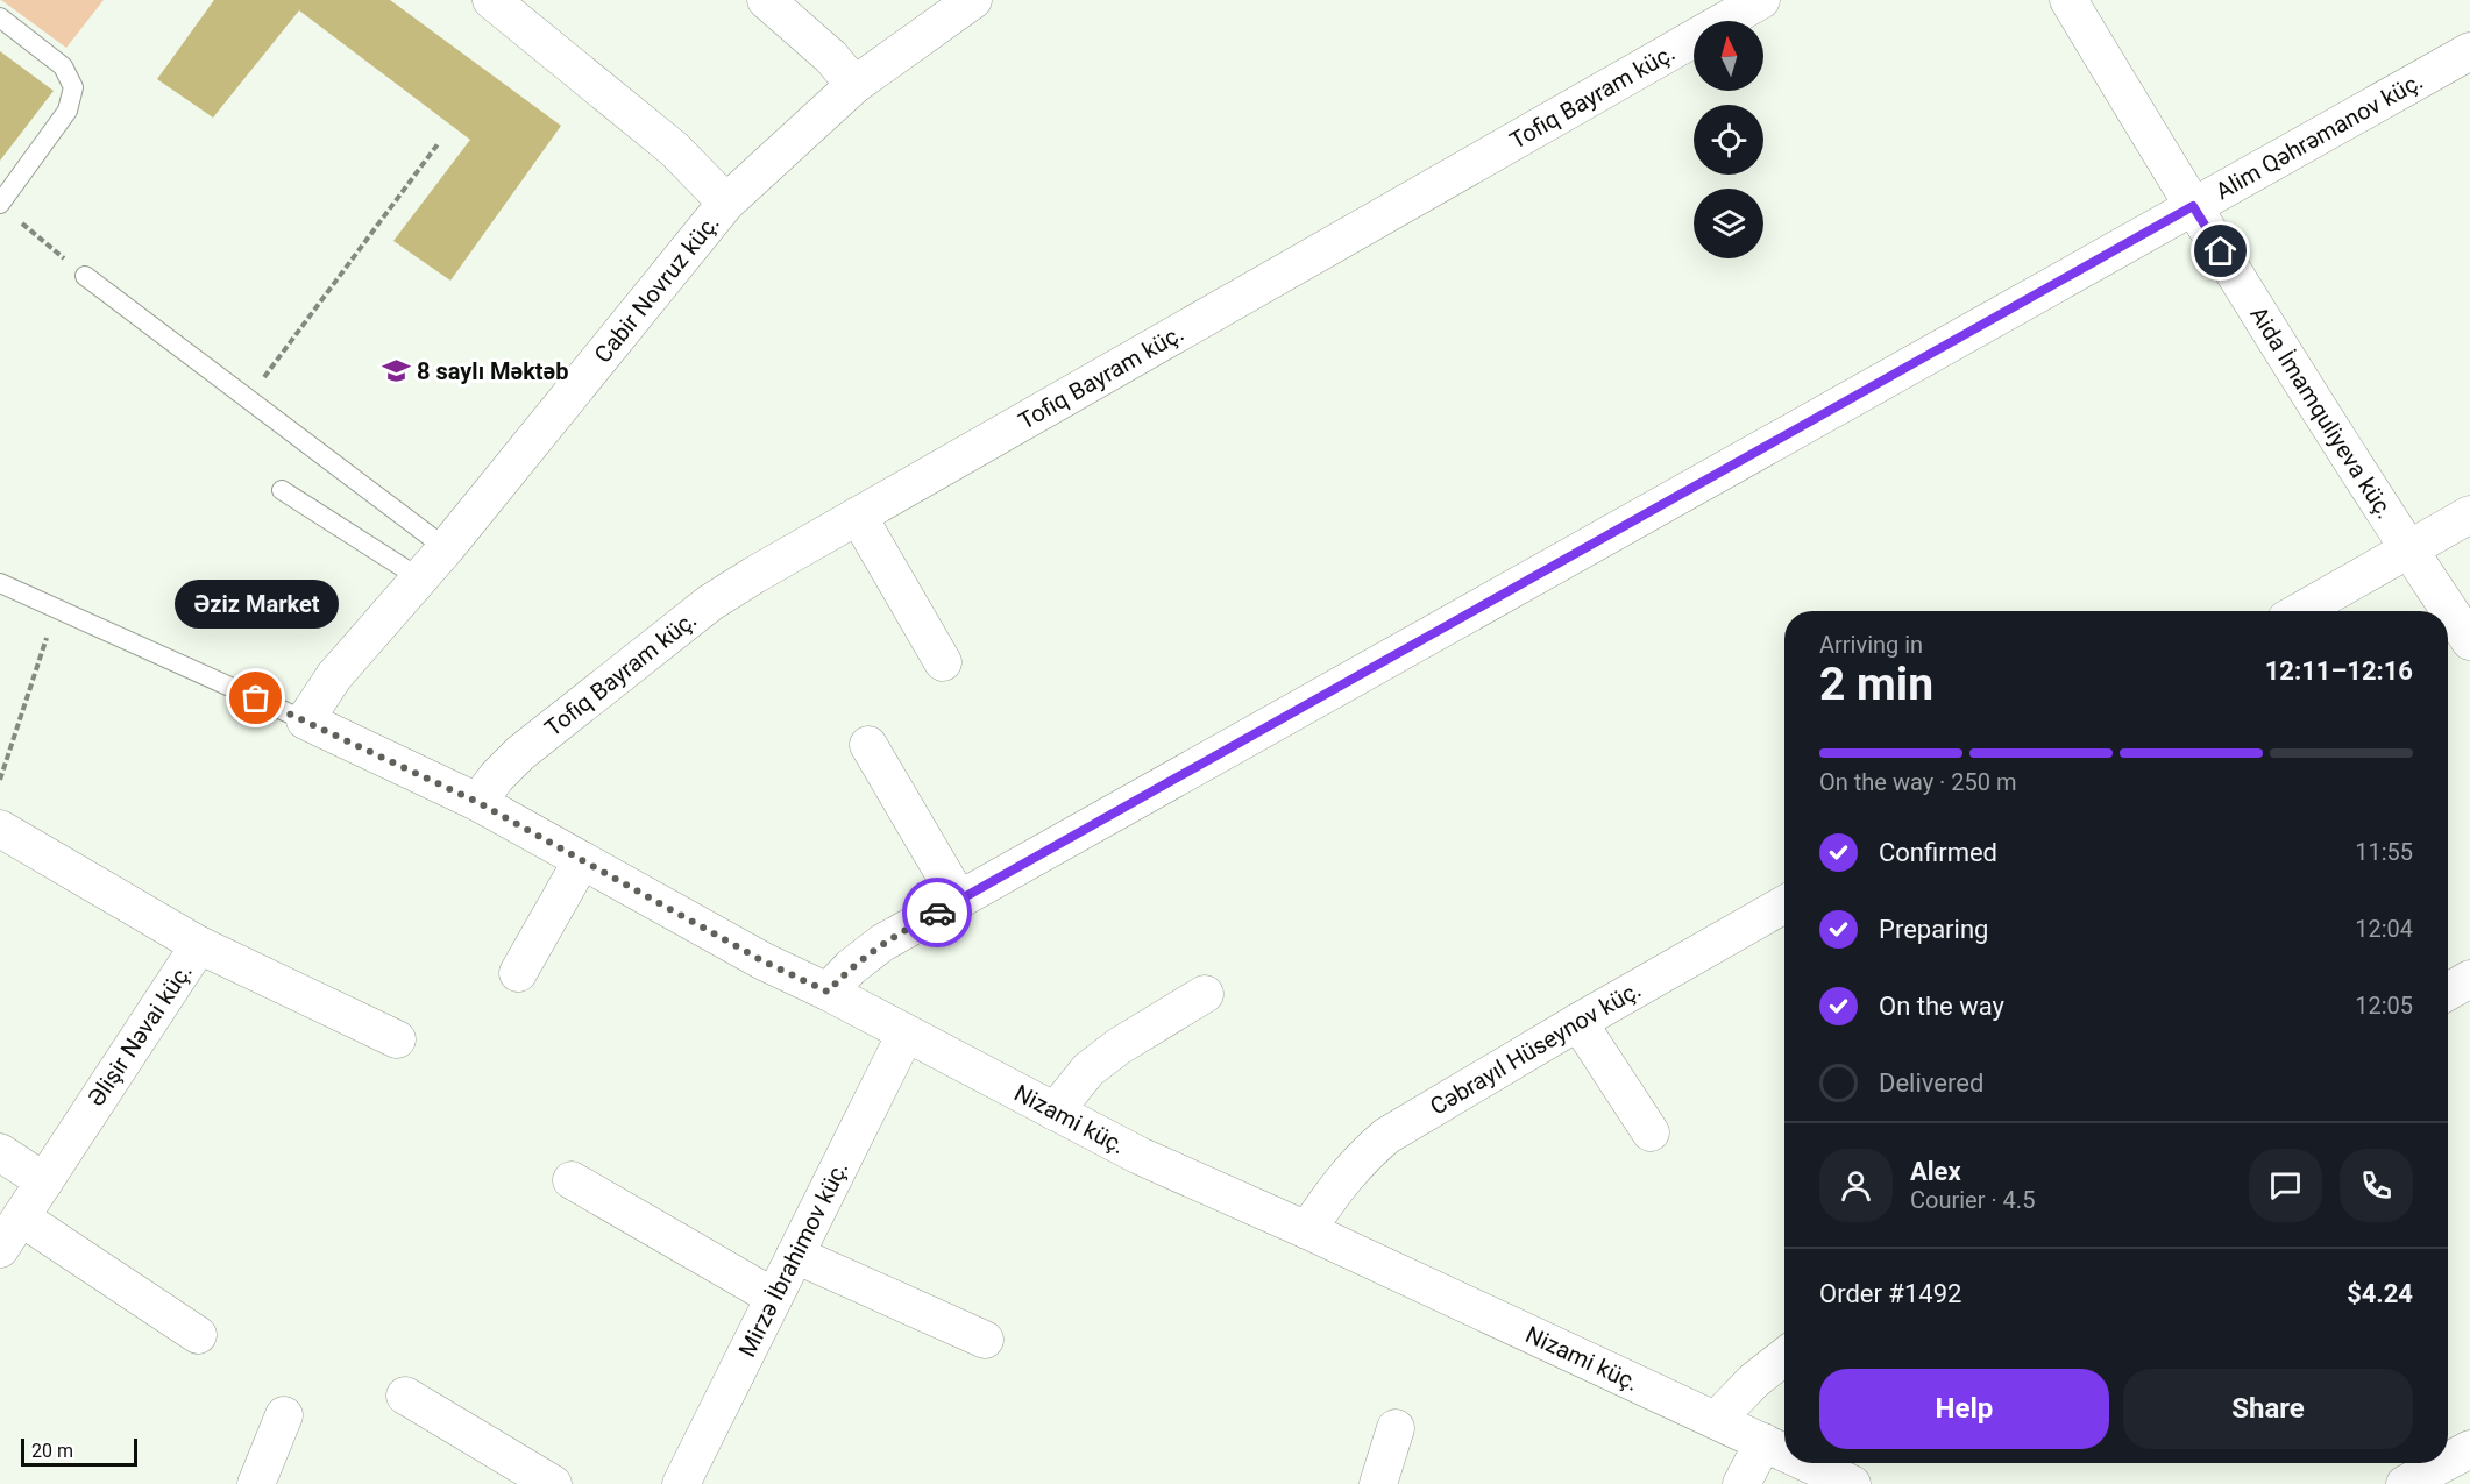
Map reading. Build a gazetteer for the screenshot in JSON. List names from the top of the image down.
{
  "streets": {
    "street": [
      "Tofiq Bayram küç.",
      "Alim Qəhrəmanov küç.",
      "Cabir Novruz küç.",
      "Aida İmamquliyeva küç.",
      "Əlişir Nəvai küç.",
      "Cəbrayıl Hüseynov küç.",
      "Nizami küç.",
      "Mirzə İbrahimov küç."
    ]
  },
  "crossings": [
    ["Tofiq Bayram küç.", "Nizami küç."],
    ["Alim Qəhrəmanov küç.", "Aida İmamquliyeva küç."],
    ["Alim Qəhrəmanov küç.", "Nizami küç."],
    ["Cabir Novruz küç.", "Nizami küç."],
    ["Cəbrayıl Hüseynov küç.", "Nizami küç."],
    ["Nizami küç.", "Mirzə İbrahimov küç."]
  ],
  "places": {
    "school or university": ["8 saylı Məktəb"],
    "other": ["Əziz Market"]
  },
  "scale_bar": "20 m",
  "north": "top",
  "page": {
    "bubble": "Əziz Market",
    "heading": ["2 min", "Arriving in", "12:11–12:16"],
    "panel": [
      "Alex",
      "Courier · 4.5",
      "Order #1492",
      "$4.24"
    ],
    "bar": "On the way · 250 m",
    "list": [
      ["Confirmed", "11:55"],
      ["Preparing", "12:04"],
      ["On the way", "12:05"],
      "Delivered"
    ],
    "buttons": ["Help", "Share"],
    "scale": "20 m"
  }
}
